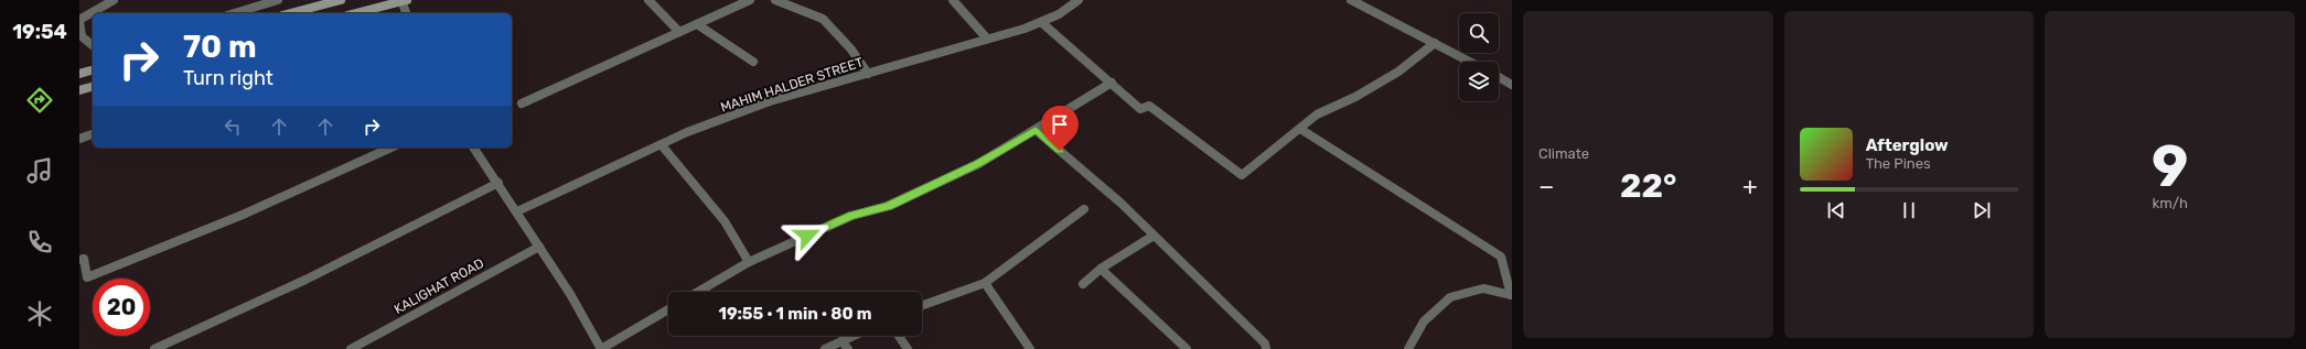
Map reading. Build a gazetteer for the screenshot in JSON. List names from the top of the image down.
{
  "streets": {
    "street": ["MAHIM HALDER STREET", "KALIGHAT ROAD"]
  },
  "page": {
    "tabs": "19:54",
    "tile": [
      "Climate",
      ["9", "km/h"]
    ],
    "turn": ["70 m", "Turn right"],
    "song": ["Afterglow", "The Pines"],
    "heat": ["−", "22°", "+"],
    "limit": "20",
    "trip": "19:55 · 1 min · 80 m"
  }
}
